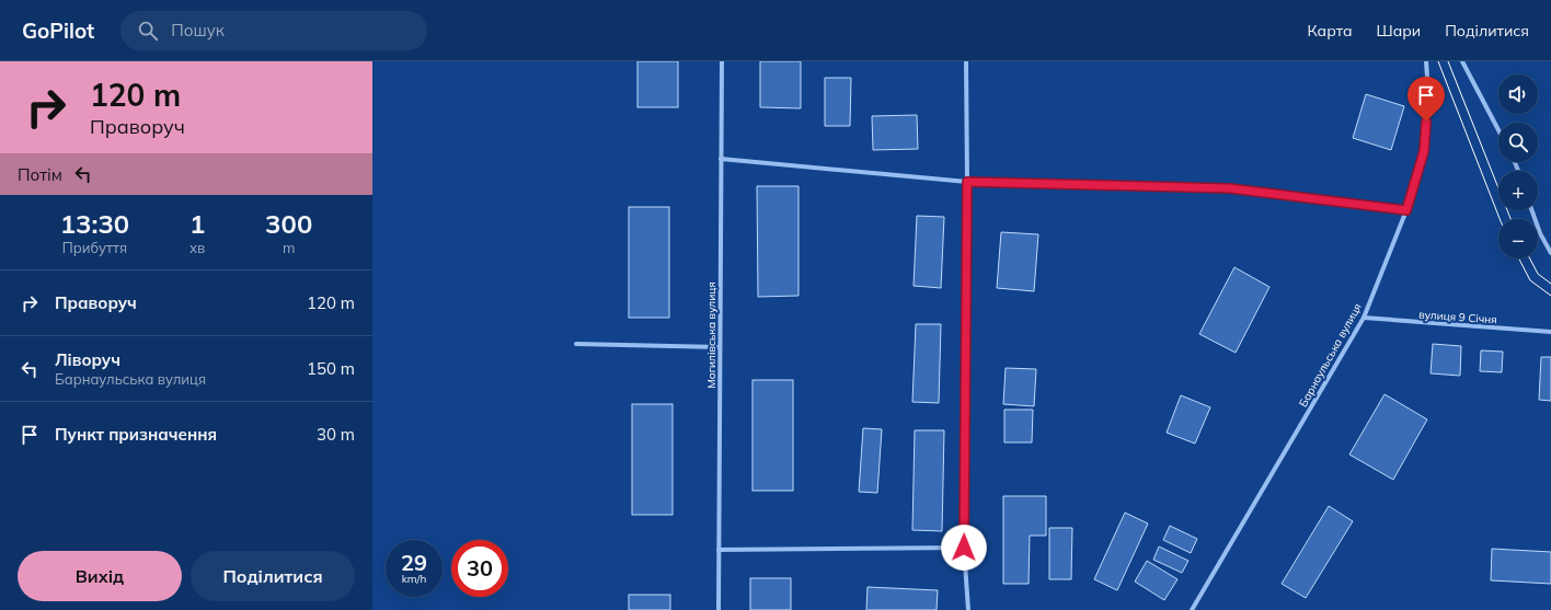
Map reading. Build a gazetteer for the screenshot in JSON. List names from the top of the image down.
{
  "streets": {
    "street": ["вулиця 9 Січня", "Могилівська вулиця", "Барнаульська вулиця"]
  },
  "crossings": [
    ["вулиця 9 Січня", "Барнаульська вулиця"]
  ],
  "page": {
    "header": "GoPilot",
    "search": "Пошук",
    "nav": ["Карта", "Шари", "Поділитися"],
    "turn": ["120 m", "Праворуч"],
    "map_buttons": ["+", "−"],
    "then": "Потім",
    "eta": [
      "13:30",
      "Прибуття",
      "1",
      "хв",
      "300",
      "m"
    ],
    "list": [
      {
        "name": "Праворуч",
        "value": "120 m"
      },
      {
        "name": "Ліворуч",
        "note": "Барнаульська вулиця",
        "value": "150 m"
      },
      {
        "name": "Пункт призначення",
        "value": "30 m"
      }
    ],
    "speed": "29 km/h",
    "limit": "30",
    "buttons": ["Вихід", "Поділитися"]
  }
}
